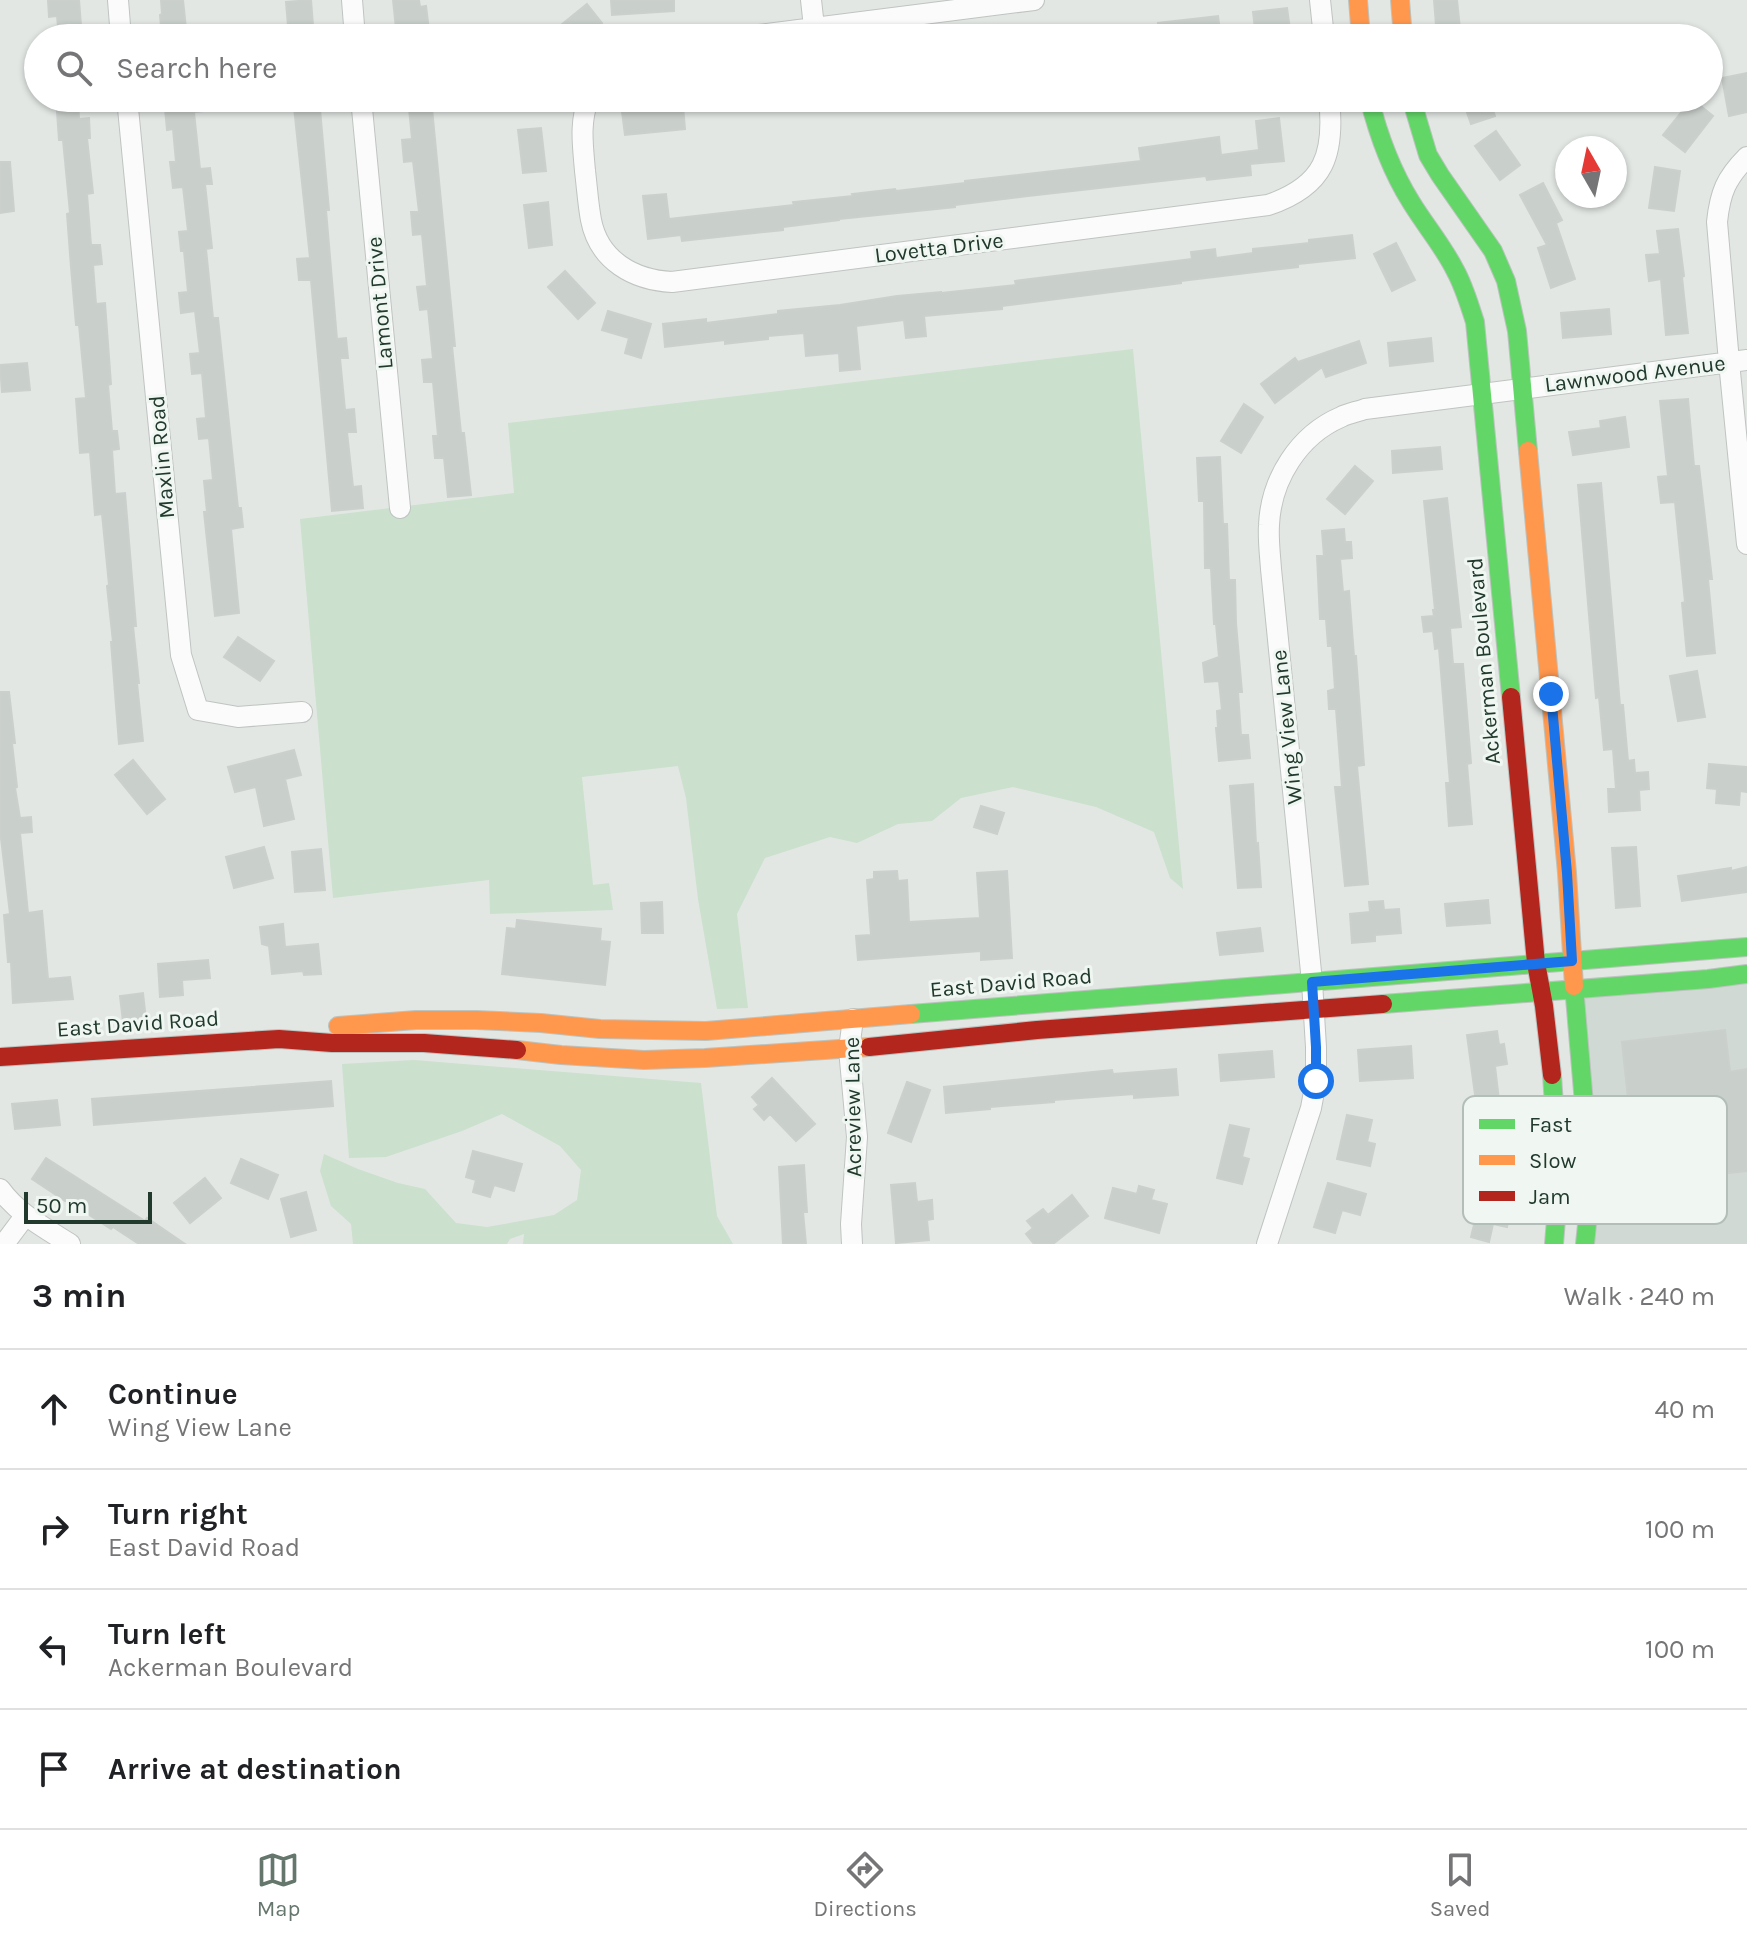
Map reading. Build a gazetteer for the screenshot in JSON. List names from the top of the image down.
{
  "streets": {
    "street": [
      "Lovetta Drive",
      "Lamont Drive",
      "Lawnwood Avenue",
      "Maxlin Road",
      "Ackerman Boulevard",
      "Wing View Lane",
      "East David Road",
      "Acreview Lane"
    ]
  },
  "crossings": [
    ["Lawnwood Avenue", "Wing View Lane"],
    ["Ackerman Boulevard", "Wing View Lane"],
    ["Ackerman Boulevard", "East David Road"],
    ["Wing View Lane", "East David Road"],
    ["East David Road", "Acreview Lane"]
  ],
  "legend": ["Fast", "Slow", "Jam"],
  "scale_bar": "50 m",
  "north": "top",
  "page": {
    "search": "Search here",
    "scale": "50 m",
    "heading": ["3 min", "Walk · 240 m"],
    "list": [
      ["Continue", "Wing View Lane", "40 m"],
      ["Turn right", "East David Road", "100 m"],
      ["Turn left", "Ackerman Boulevard", "100 m"],
      "Arrive at destination"
    ],
    "nav": ["Map", "Directions", "Saved"]
  }
}
